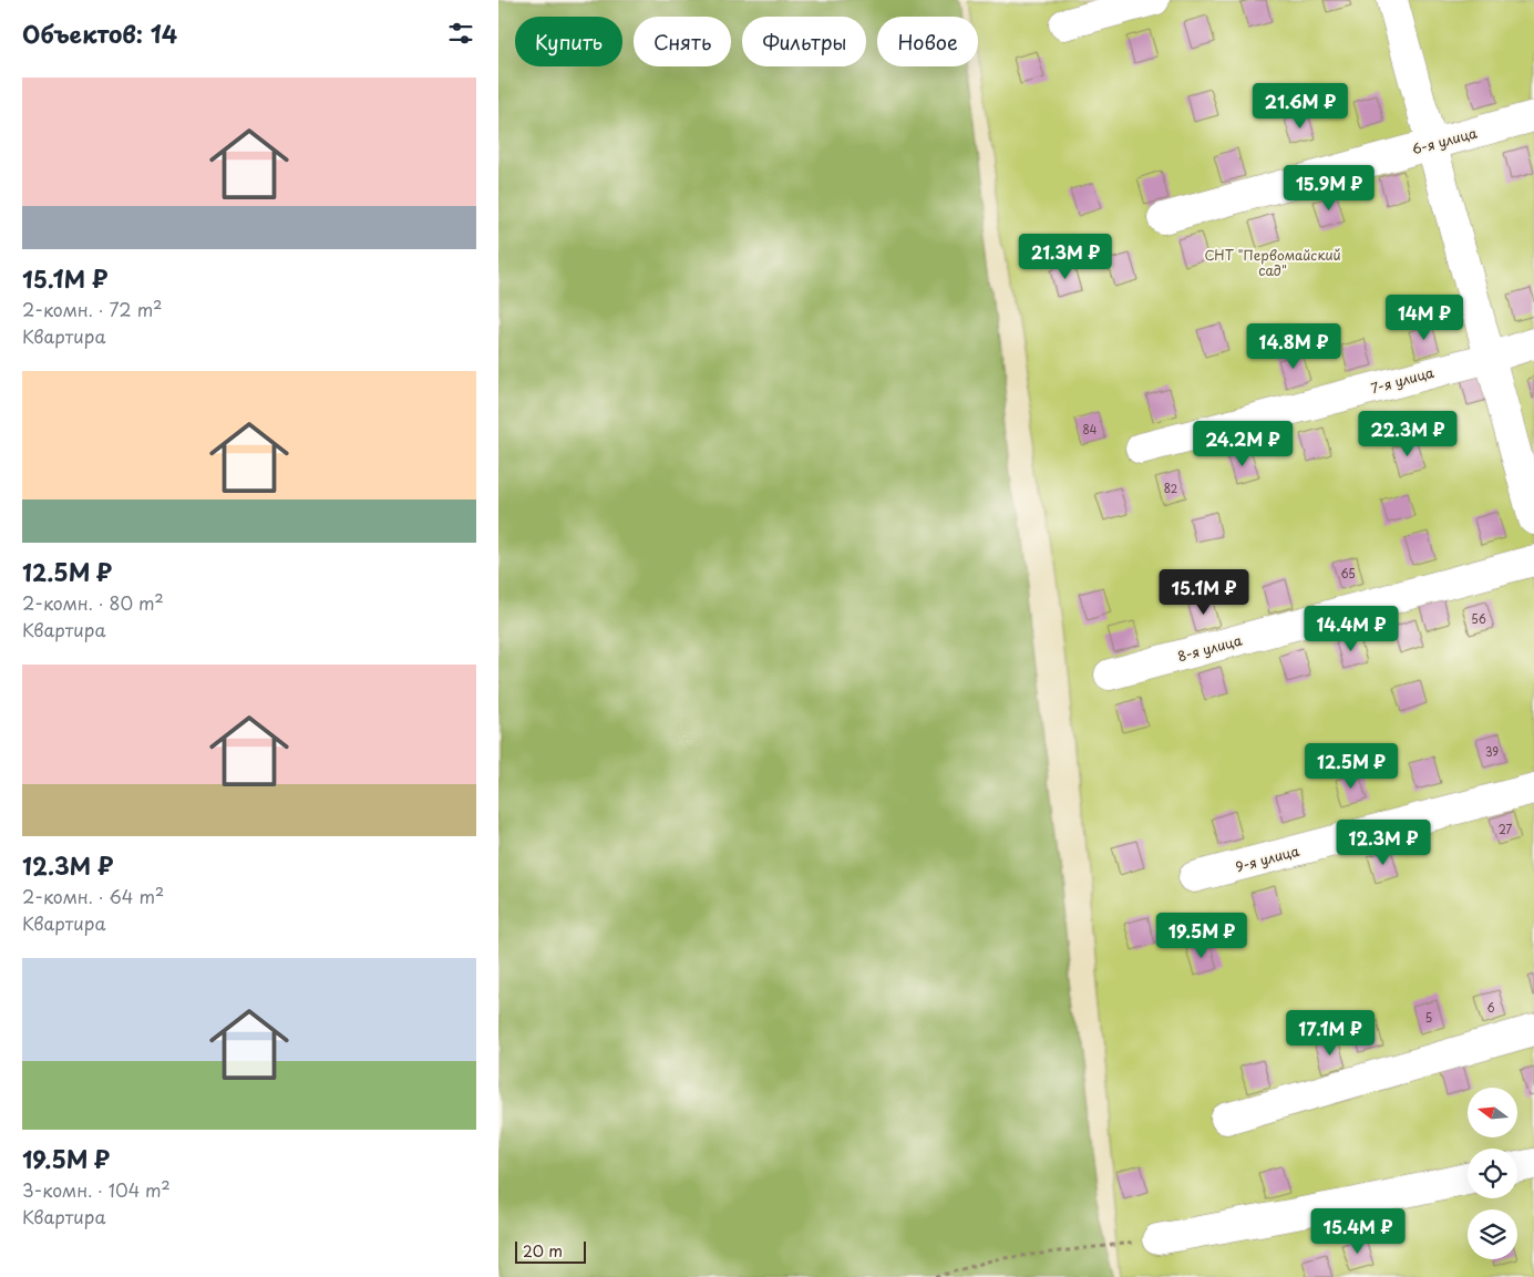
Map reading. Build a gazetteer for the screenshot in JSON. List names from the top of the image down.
{
  "streets": {
    "street": [
      "6-я улица",
      "7-я улица",
      "8-я улица",
      "9-я улица"
    ]
  },
  "parks": ["СНТ \"Первомайский сад\""],
  "house_numbers": [
    "84",
    "82",
    "65",
    "56",
    "39",
    "27",
    "6",
    "5"
  ],
  "scale_bar": "20 m",
  "north": "left",
  "page": {
    "heading": "Объектов: 14",
    "chip": [
      "Купить",
      "Снять",
      "Фильтры",
      "Новое"
    ],
    "list": [
      {
        "name": "15.1M ₽",
        "note": "2-комн. · 72 m² · Квартира"
      },
      {
        "name": "12.5M ₽",
        "note": "2-комн. · 80 m² · Квартира"
      },
      {
        "name": "12.3M ₽",
        "note": "2-комн. · 64 m² · Квартира"
      },
      {
        "name": "19.5M ₽",
        "note": "3-комн. · 104 m² · Квартира"
      }
    ],
    "price": [
      "21.6M ₽",
      "15.9M ₽",
      "21.3M ₽",
      "14M ₽",
      "14.8M ₽",
      "22.3M ₽",
      "24.2M ₽",
      "15.1M ₽",
      "14.4M ₽",
      "12.5M ₽",
      "12.3M ₽",
      "19.5M ₽",
      "17.1M ₽",
      "15.4M ₽"
    ],
    "scale": "20 m"
  }
}
